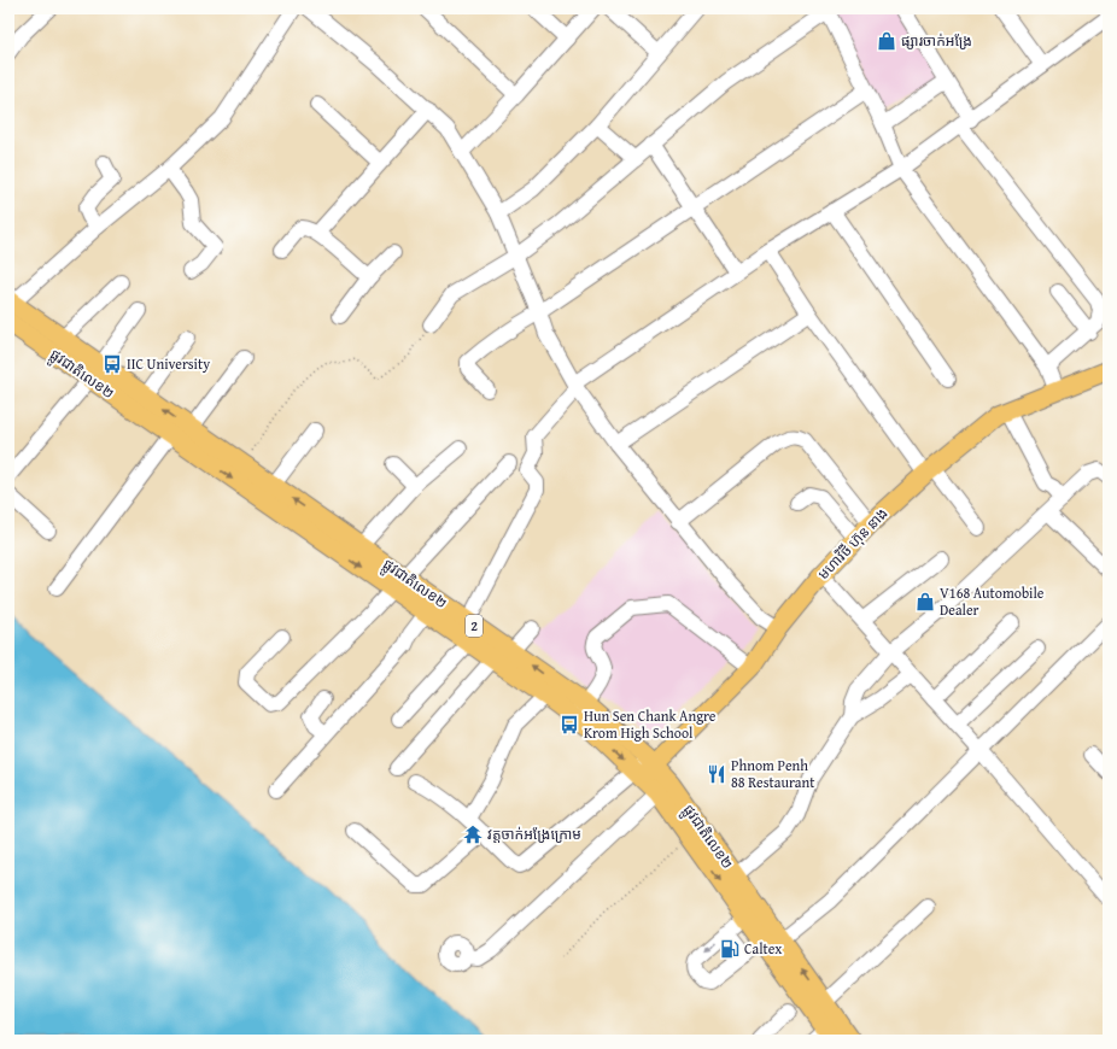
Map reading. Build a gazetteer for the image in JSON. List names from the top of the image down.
{
  "streets": {
    "main road": ["ផ្លូវជាតិលេខ២", "មហាវិថី ហ៊ុន នាង", "2"]
  },
  "crossings": [
    ["ផ្លូវជាតិលេខ២", "មហាវិថី ហ៊ុន នាង"]
  ],
  "places": {
    "shop": ["ផ្សារចាក់អង្រែ", "V168 Automobile Dealer"],
    "bus stop": ["IIC University", "Hun Sen Chank Angre Krom High School"],
    "restaurant": ["Phnom Penh 88 Restaurant"],
    "temple": ["វត្តចាក់អង្រែក្រោម"],
    "fuel station": ["Caltex"]
  }
}
